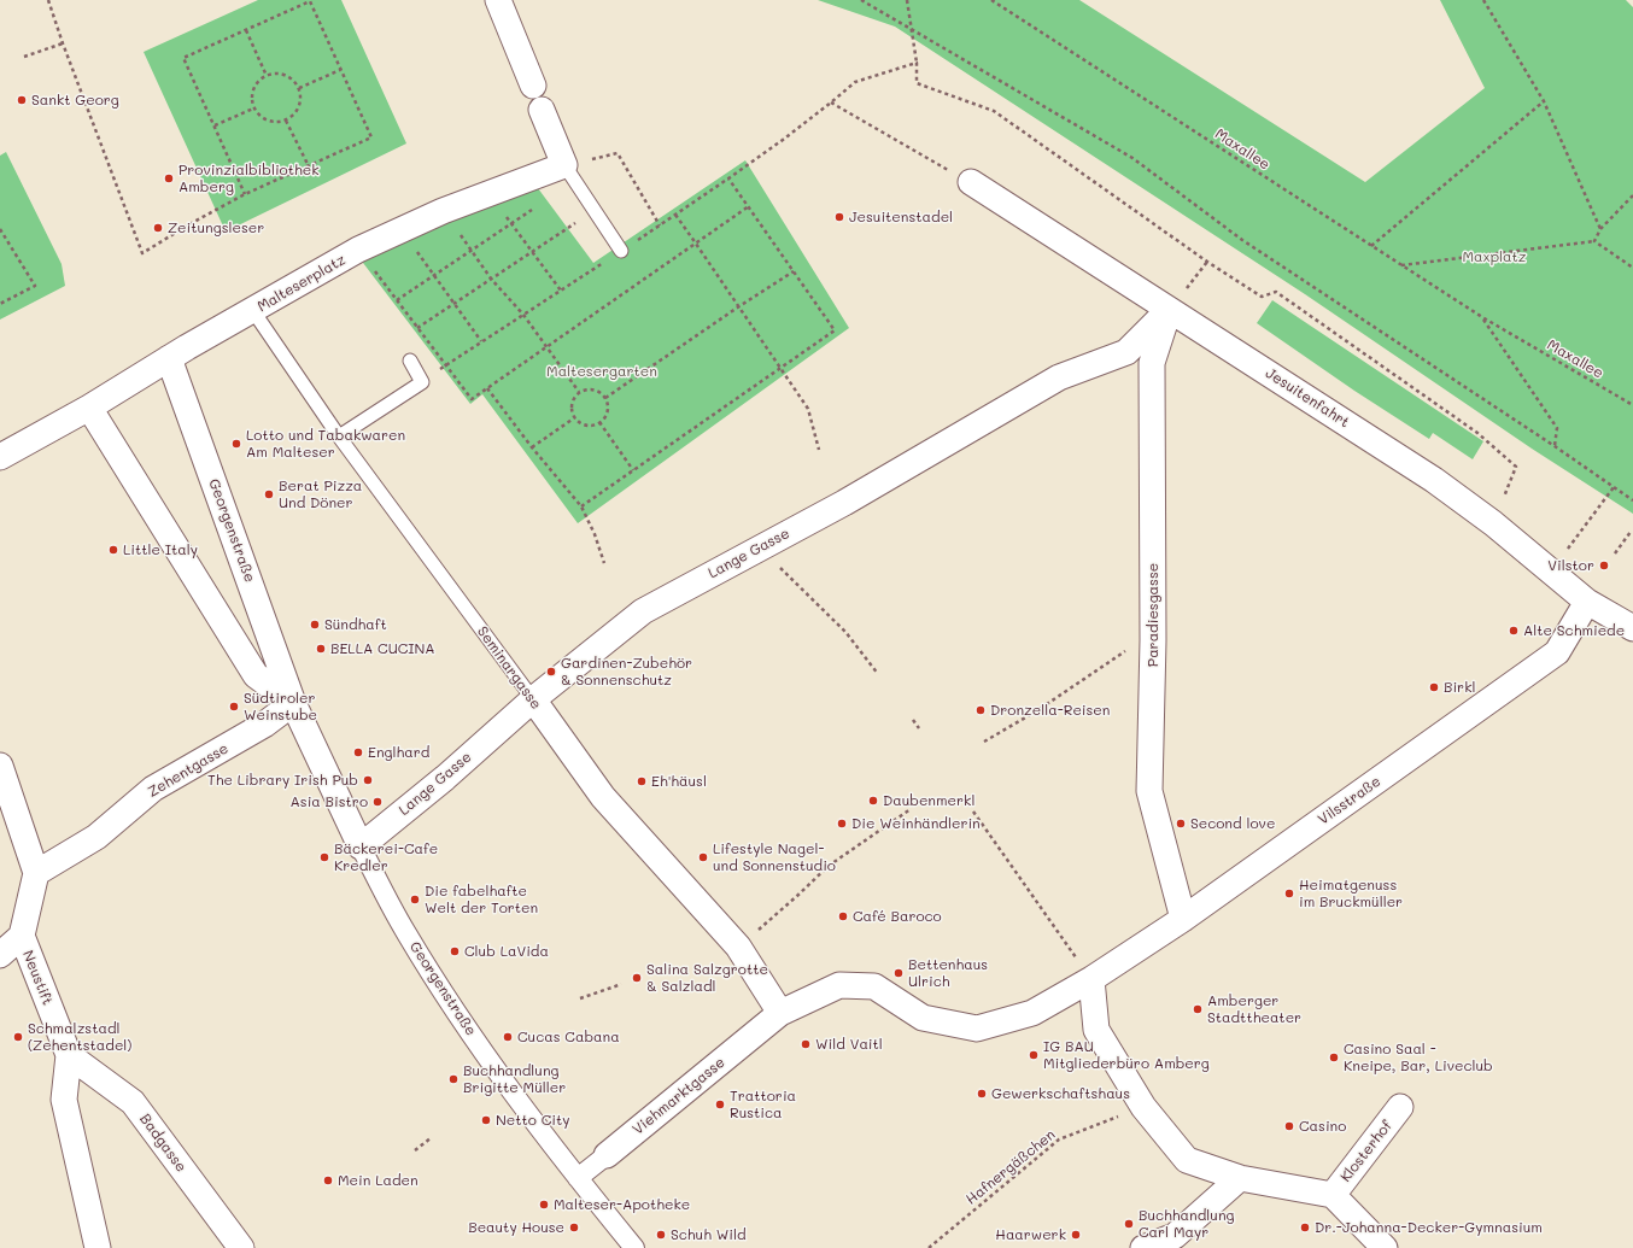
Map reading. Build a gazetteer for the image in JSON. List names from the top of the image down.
{
  "streets": {
    "street": [
      "Malteserplatz",
      "Jesuitenfahrt",
      "Georgenstraße",
      "Lange Gasse",
      "Paradiesgasse",
      "Seminargasse",
      "Zehentgasse",
      "Vilsstraße",
      "Neustift",
      "Viehmarktgasse",
      "Badgasse",
      "Klosterhof"
    ],
    "path": ["Maxallee", "Hafnergäßchen"]
  },
  "crossings": [
    ["Malteserplatz", "Georgenstraße"],
    ["Malteserplatz", "Seminargasse"],
    ["Jesuitenfahrt", "Lange Gasse"],
    ["Jesuitenfahrt", "Paradiesgasse"],
    ["Jesuitenfahrt", "Vilsstraße"],
    ["Georgenstraße", "Lange Gasse"],
    ["Georgenstraße", "Zehentgasse"],
    ["Georgenstraße", "Viehmarktgasse"],
    ["Lange Gasse", "Paradiesgasse"],
    ["Lange Gasse", "Seminargasse"],
    ["Paradiesgasse", "Vilsstraße"],
    ["Seminargasse", "Viehmarktgasse"],
    ["Zehentgasse", "Neustift"],
    ["Vilsstraße", "Viehmarktgasse"],
    ["Neustift", "Badgasse"]
  ],
  "parks": ["Maxplatz", "Maltesergarten"],
  "places": [
    "Sankt Georg",
    "Provinzialbibliothek Amberg",
    "Jesuitenstadel",
    "Zeitungsleser",
    "Lotto und Tabakwaren Am Malteser",
    "Berat Pizza Und Döner",
    "Little Italy",
    "Vilstor",
    "Sündhaft",
    "Alte Schmiede",
    "BELLA CUCINA",
    "Gardinen-Zubehör & Sonnenschutz",
    "Birkl",
    "Südtiroler Weinstube",
    "Dronzella-Reisen",
    "Englhard",
    "The Library Irish Pub",
    "Eh'häusl",
    "Daubenmerkl",
    "Asia Bistro",
    "Die Weinhändlerin",
    "Second love",
    "Bäckerei-Cafe Kredler",
    "Lifestyle Nagel- und Sonnenstudio",
    "Heimatgenuss im Bruckmüller",
    "Die fabelhafte Welt der Torten",
    "Café Baroco",
    "Club LaVida",
    "Bettenhaus Ulrich",
    "Salina Salzgrotte & Salzladl",
    "Amberger Stadttheater",
    "Schmalzstadl (Zehentstadel)",
    "Cucas Cabana",
    "Wild Vaitl",
    "IG BAU Mitgliederbüro Amberg",
    "Casino Saal - Kneipe, Bar, Liveclub",
    "Buchhandlung Brigitte Müller",
    "Gewerkschaftshaus",
    "Trattoria Rustica",
    "Netto City",
    "Casino",
    "Mein Laden",
    "Malteser-Apotheke",
    "Buchhandlung Carl Mayr",
    "Beauty House",
    "Dr.-Johanna-Decker-Gymnasium",
    "Schuh Wild",
    "Haarwerk"
  ]
}
